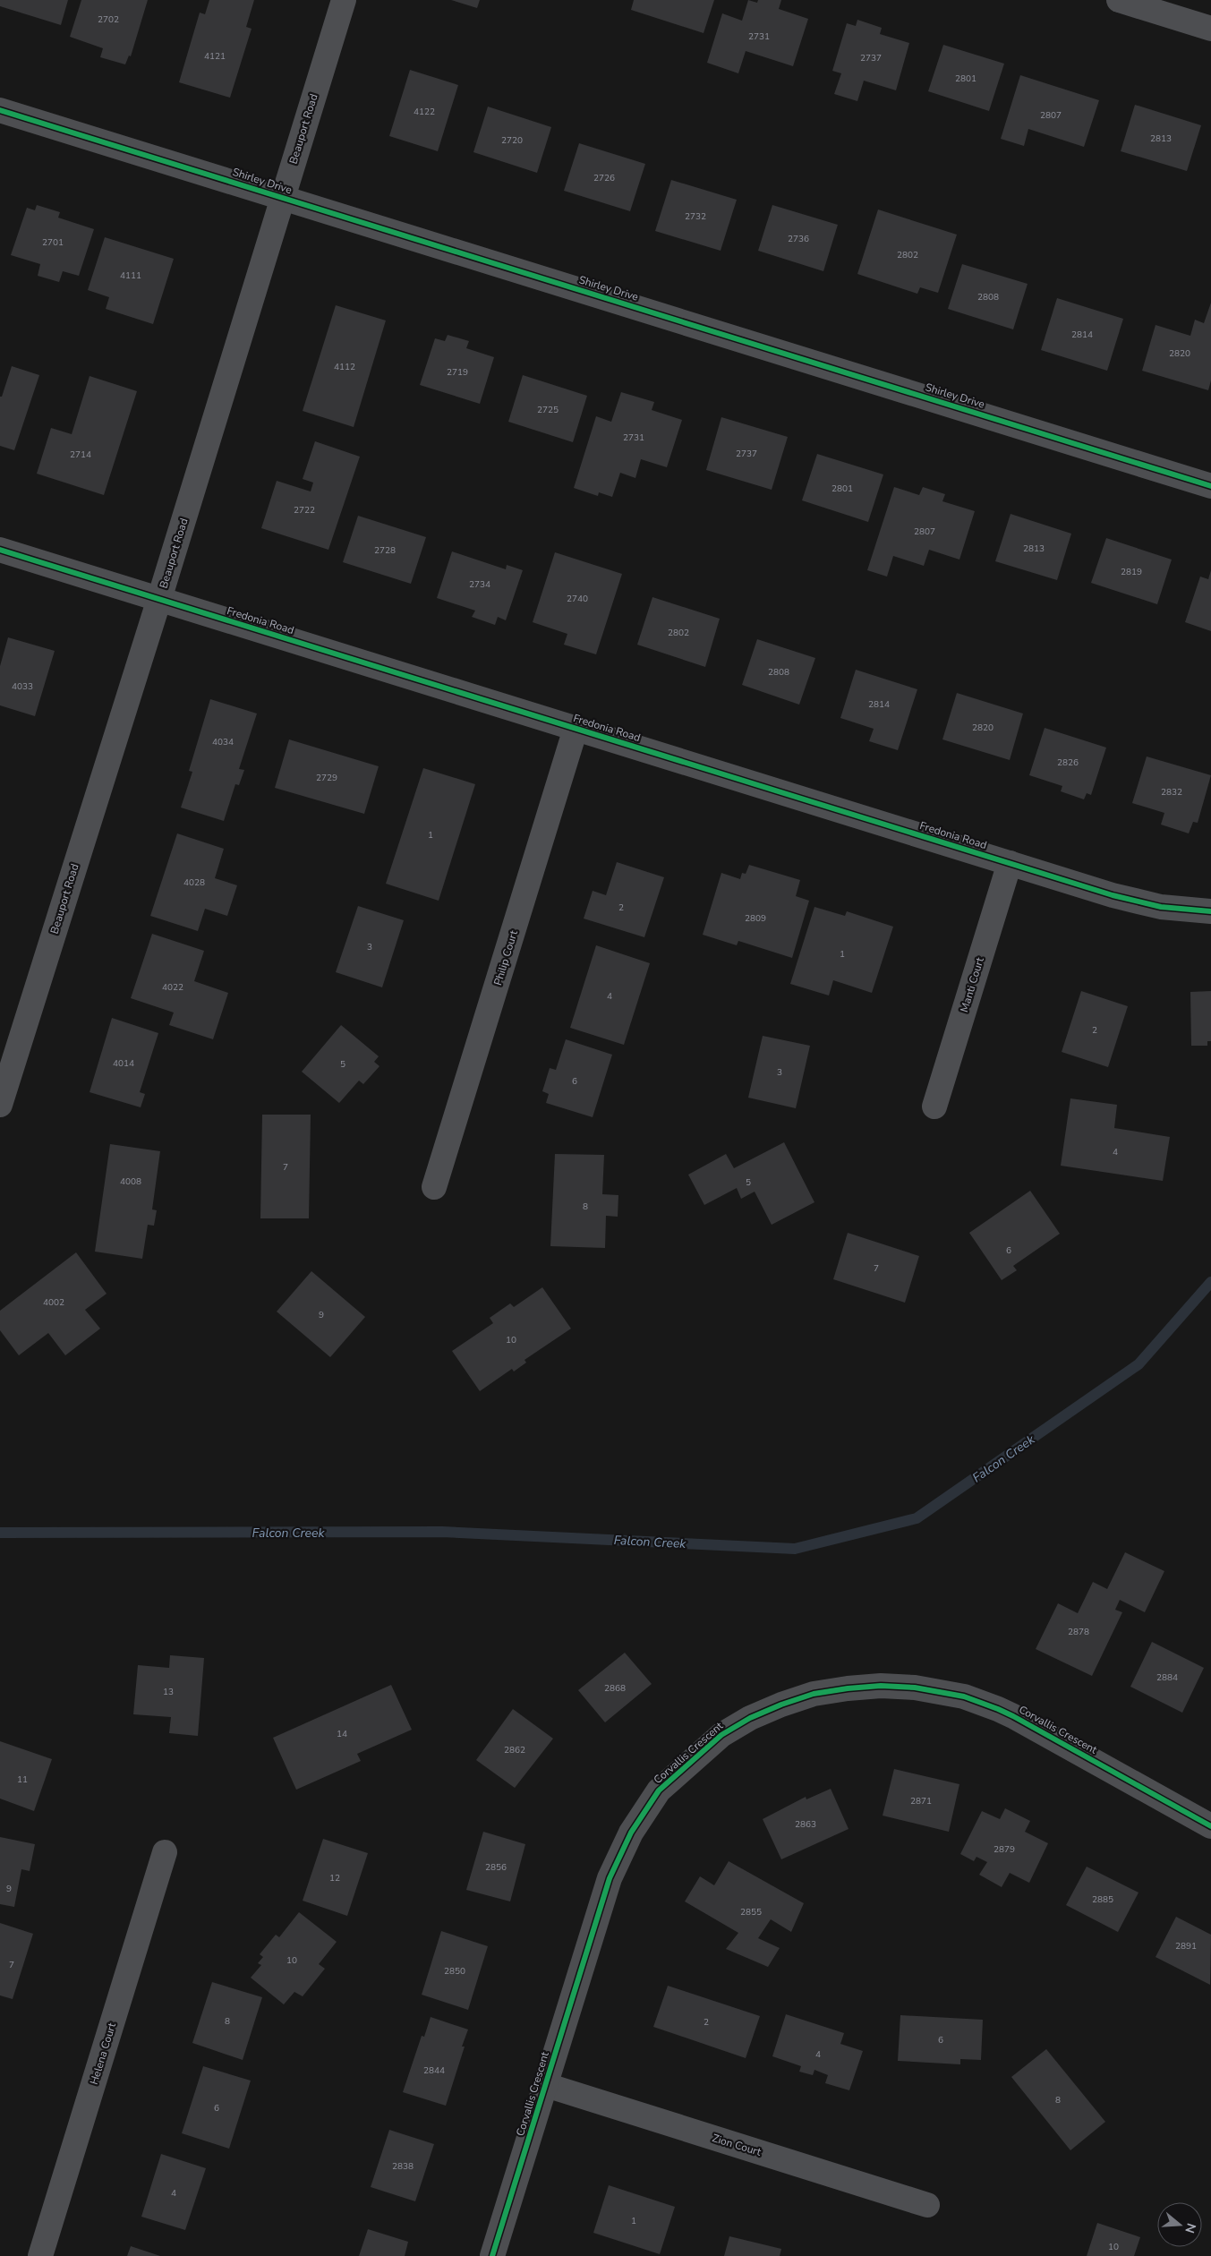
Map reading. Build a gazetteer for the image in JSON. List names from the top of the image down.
{
  "streets": {
    "street": [
      "Beauport Road",
      "Shirley Drive",
      "Fredonia Road",
      "Philip Court",
      "Manti Court",
      "Corvallis Crescent",
      "Helena Court",
      "Zion Court"
    ]
  },
  "crossings": [
    ["Beauport Road", "Shirley Drive"],
    ["Beauport Road", "Fredonia Road"],
    ["Fredonia Road", "Philip Court"],
    ["Fredonia Road", "Manti Court"],
    ["Corvallis Crescent", "Zion Court"]
  ],
  "water": ["Falcon Creek"],
  "house_numbers": [
    "2702",
    "2731",
    "4121",
    "2737",
    "2801",
    "4122",
    "2807",
    "2813",
    "2720",
    "2726",
    "2732",
    "2736",
    "2701",
    "2802",
    "4111",
    "2808",
    "2814",
    "2820",
    "4112",
    "2719",
    "2725",
    "2731",
    "2737",
    "2714",
    "2801",
    "2722",
    "2807",
    "2813",
    "2728",
    "2819",
    "2734",
    "2740",
    "2802",
    "2808",
    "4033",
    "2814",
    "2820",
    "4034",
    "2826",
    "2729",
    "2832",
    "1",
    "4028",
    "2",
    "2809",
    "3",
    "1",
    "4022",
    "4",
    "2",
    "4014",
    "5",
    "3",
    "6",
    "4",
    "7",
    "4008",
    "5",
    "8",
    "6",
    "7",
    "4002",
    "9",
    "10",
    "2878",
    "2884",
    "2868",
    "13",
    "14",
    "2862",
    "11",
    "2871",
    "2863",
    "2879",
    "2856",
    "12",
    "9",
    "2885",
    "2855",
    "2891",
    "10",
    "7",
    "2850",
    "8",
    "2",
    "6",
    "4",
    "2844",
    "8",
    "6",
    "2838",
    "4",
    "1",
    "10"
  ],
  "north": "right"
}
